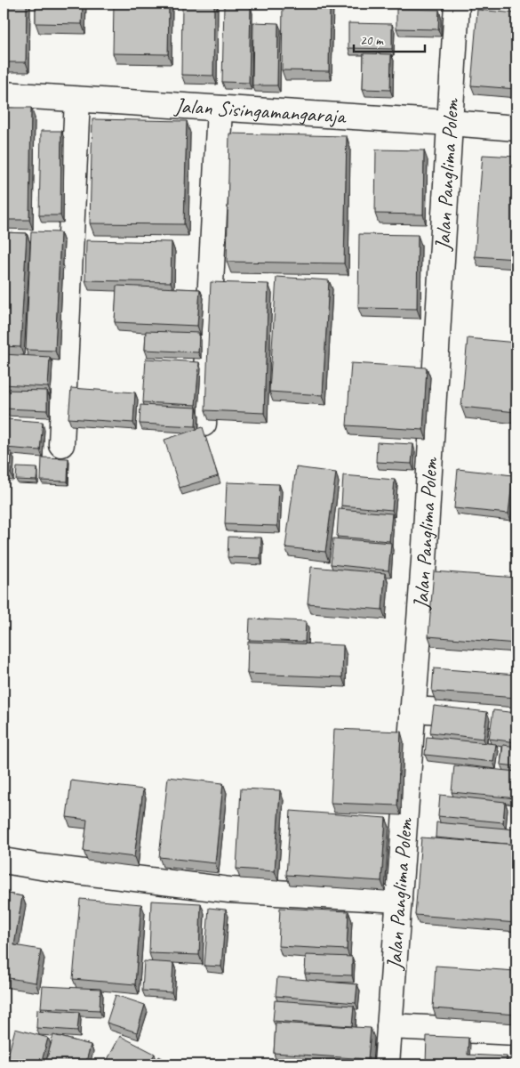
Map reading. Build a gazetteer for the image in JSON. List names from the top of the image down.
{
  "streets": {
    "street": ["Jalan Sisingamangaraja", "Jalan Panglima Polem"]
  },
  "crossings": [
    ["Jalan Sisingamangaraja", "Jalan Panglima Polem"]
  ],
  "scale_bar": "20 m"
}
